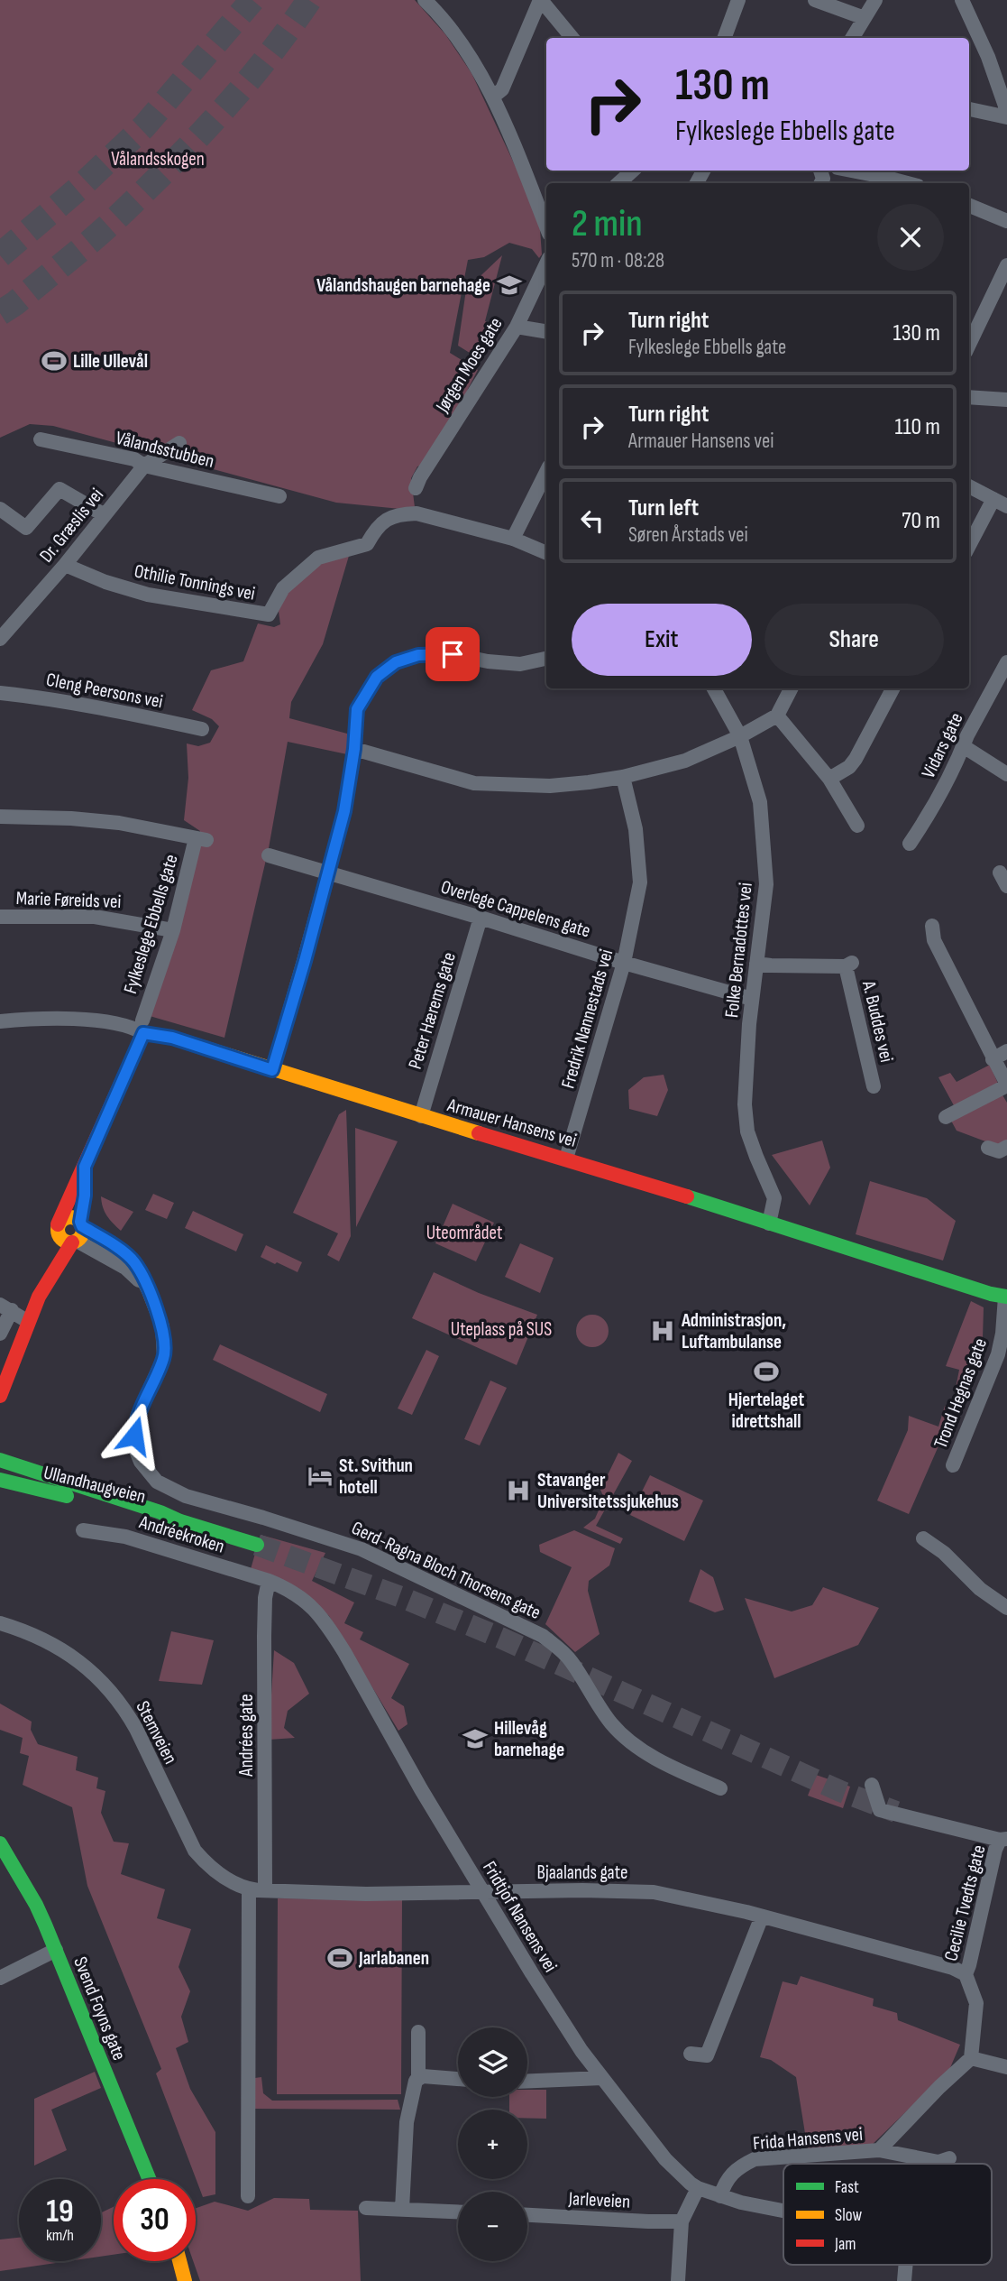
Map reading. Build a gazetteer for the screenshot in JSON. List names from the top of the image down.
{
  "streets": {
    "street": [
      "Jørgen Moes gate",
      "Vålandsstubben",
      "Dr. Græslis vei",
      "Othilie Tonnings vei",
      "Cleng Peersons vei",
      "Vidars gate",
      "Marie Føreids vei",
      "Overlege Cappelens gate",
      "Fylkeslege Ebbells gate",
      "Folke Bernadottes vei",
      "Peter Hærems gate",
      "Fredrik Nannestads vei",
      "A. Buddes vei",
      "Armauer Hansens vei",
      "Trond Hegnas gate",
      "Ullandhaugveien",
      "Andréekroken",
      "Gerd-Ragna Bloch Thorsens gate",
      "Stemveien",
      "Andrées gate",
      "Bjaalands gate",
      "Cecilie Tvedts gate",
      "Fridtjof Nansens vei",
      "Svend Foyns gate",
      "Frida Hansens vei",
      "Jarleveien"
    ]
  },
  "crossings": [
    ["Vålandsstubben", "Dr. Græslis vei"],
    ["Dr. Græslis vei", "Othilie Tonnings vei"],
    ["Marie Føreids vei", "Fylkeslege Ebbells gate"],
    ["Overlege Cappelens gate", "Folke Bernadottes vei"],
    ["Overlege Cappelens gate", "Peter Hærems gate"],
    ["Overlege Cappelens gate", "Fredrik Nannestads vei"],
    ["Fylkeslege Ebbells gate", "Armauer Hansens vei"],
    ["Fylkeslege Ebbells gate", "Gerd-Ragna Bloch Thorsens gate"],
    ["Folke Bernadottes vei", "A. Buddes vei"],
    ["Folke Bernadottes vei", "Armauer Hansens vei"],
    ["Peter Hærems gate", "Armauer Hansens vei"],
    ["Fredrik Nannestads vei", "Armauer Hansens vei"],
    ["Armauer Hansens vei", "Trond Hegnas gate"],
    ["Andréekroken", "Andrées gate"],
    ["Andréekroken", "Fridtjof Nansens vei"],
    ["Stemveien", "Bjaalands gate"],
    ["Andrées gate", "Bjaalands gate"],
    ["Andrées gate", "Fridtjof Nansens vei"],
    ["Bjaalands gate", "Cecilie Tvedts gate"],
    ["Bjaalands gate", "Fridtjof Nansens vei"],
    ["Fridtjof Nansens vei", "Frida Hansens vei"]
  ],
  "parks": ["Vålandsskogen", "Uteområdet", "Uteplass på SUS"],
  "places": {
    "school or university": ["Vålandshaugen barnehage", "Hillevåg barnehage"],
    "sports": ["Lille Ullevål", "Hjertelaget idrettshall", "Jarlabanen"],
    "hospital": ["Administrasjon, Luftambulanse", "Stavanger Universitetssjukehus"],
    "hotel": ["St. Svithun hotell"]
  },
  "legend": ["Fast", "Slow", "Jam"],
  "page": {
    "turn": ["130 m", "Fylkeslege Ebbells gate"],
    "heading": ["2 min", "570 m · 08:28"],
    "list": [
      {
        "name": "Turn right",
        "note": "Fylkeslege Ebbells gate",
        "value": "130 m"
      },
      {
        "name": "Turn right",
        "note": "Armauer Hansens vei",
        "value": "110 m"
      },
      {
        "name": "Turn left",
        "note": "Søren Årstads vei",
        "value": "70 m"
      }
    ],
    "buttons": ["Exit", "Share"],
    "map_buttons": ["+", "−"],
    "speed": "19 km/h",
    "limit": "30"
  }
}
